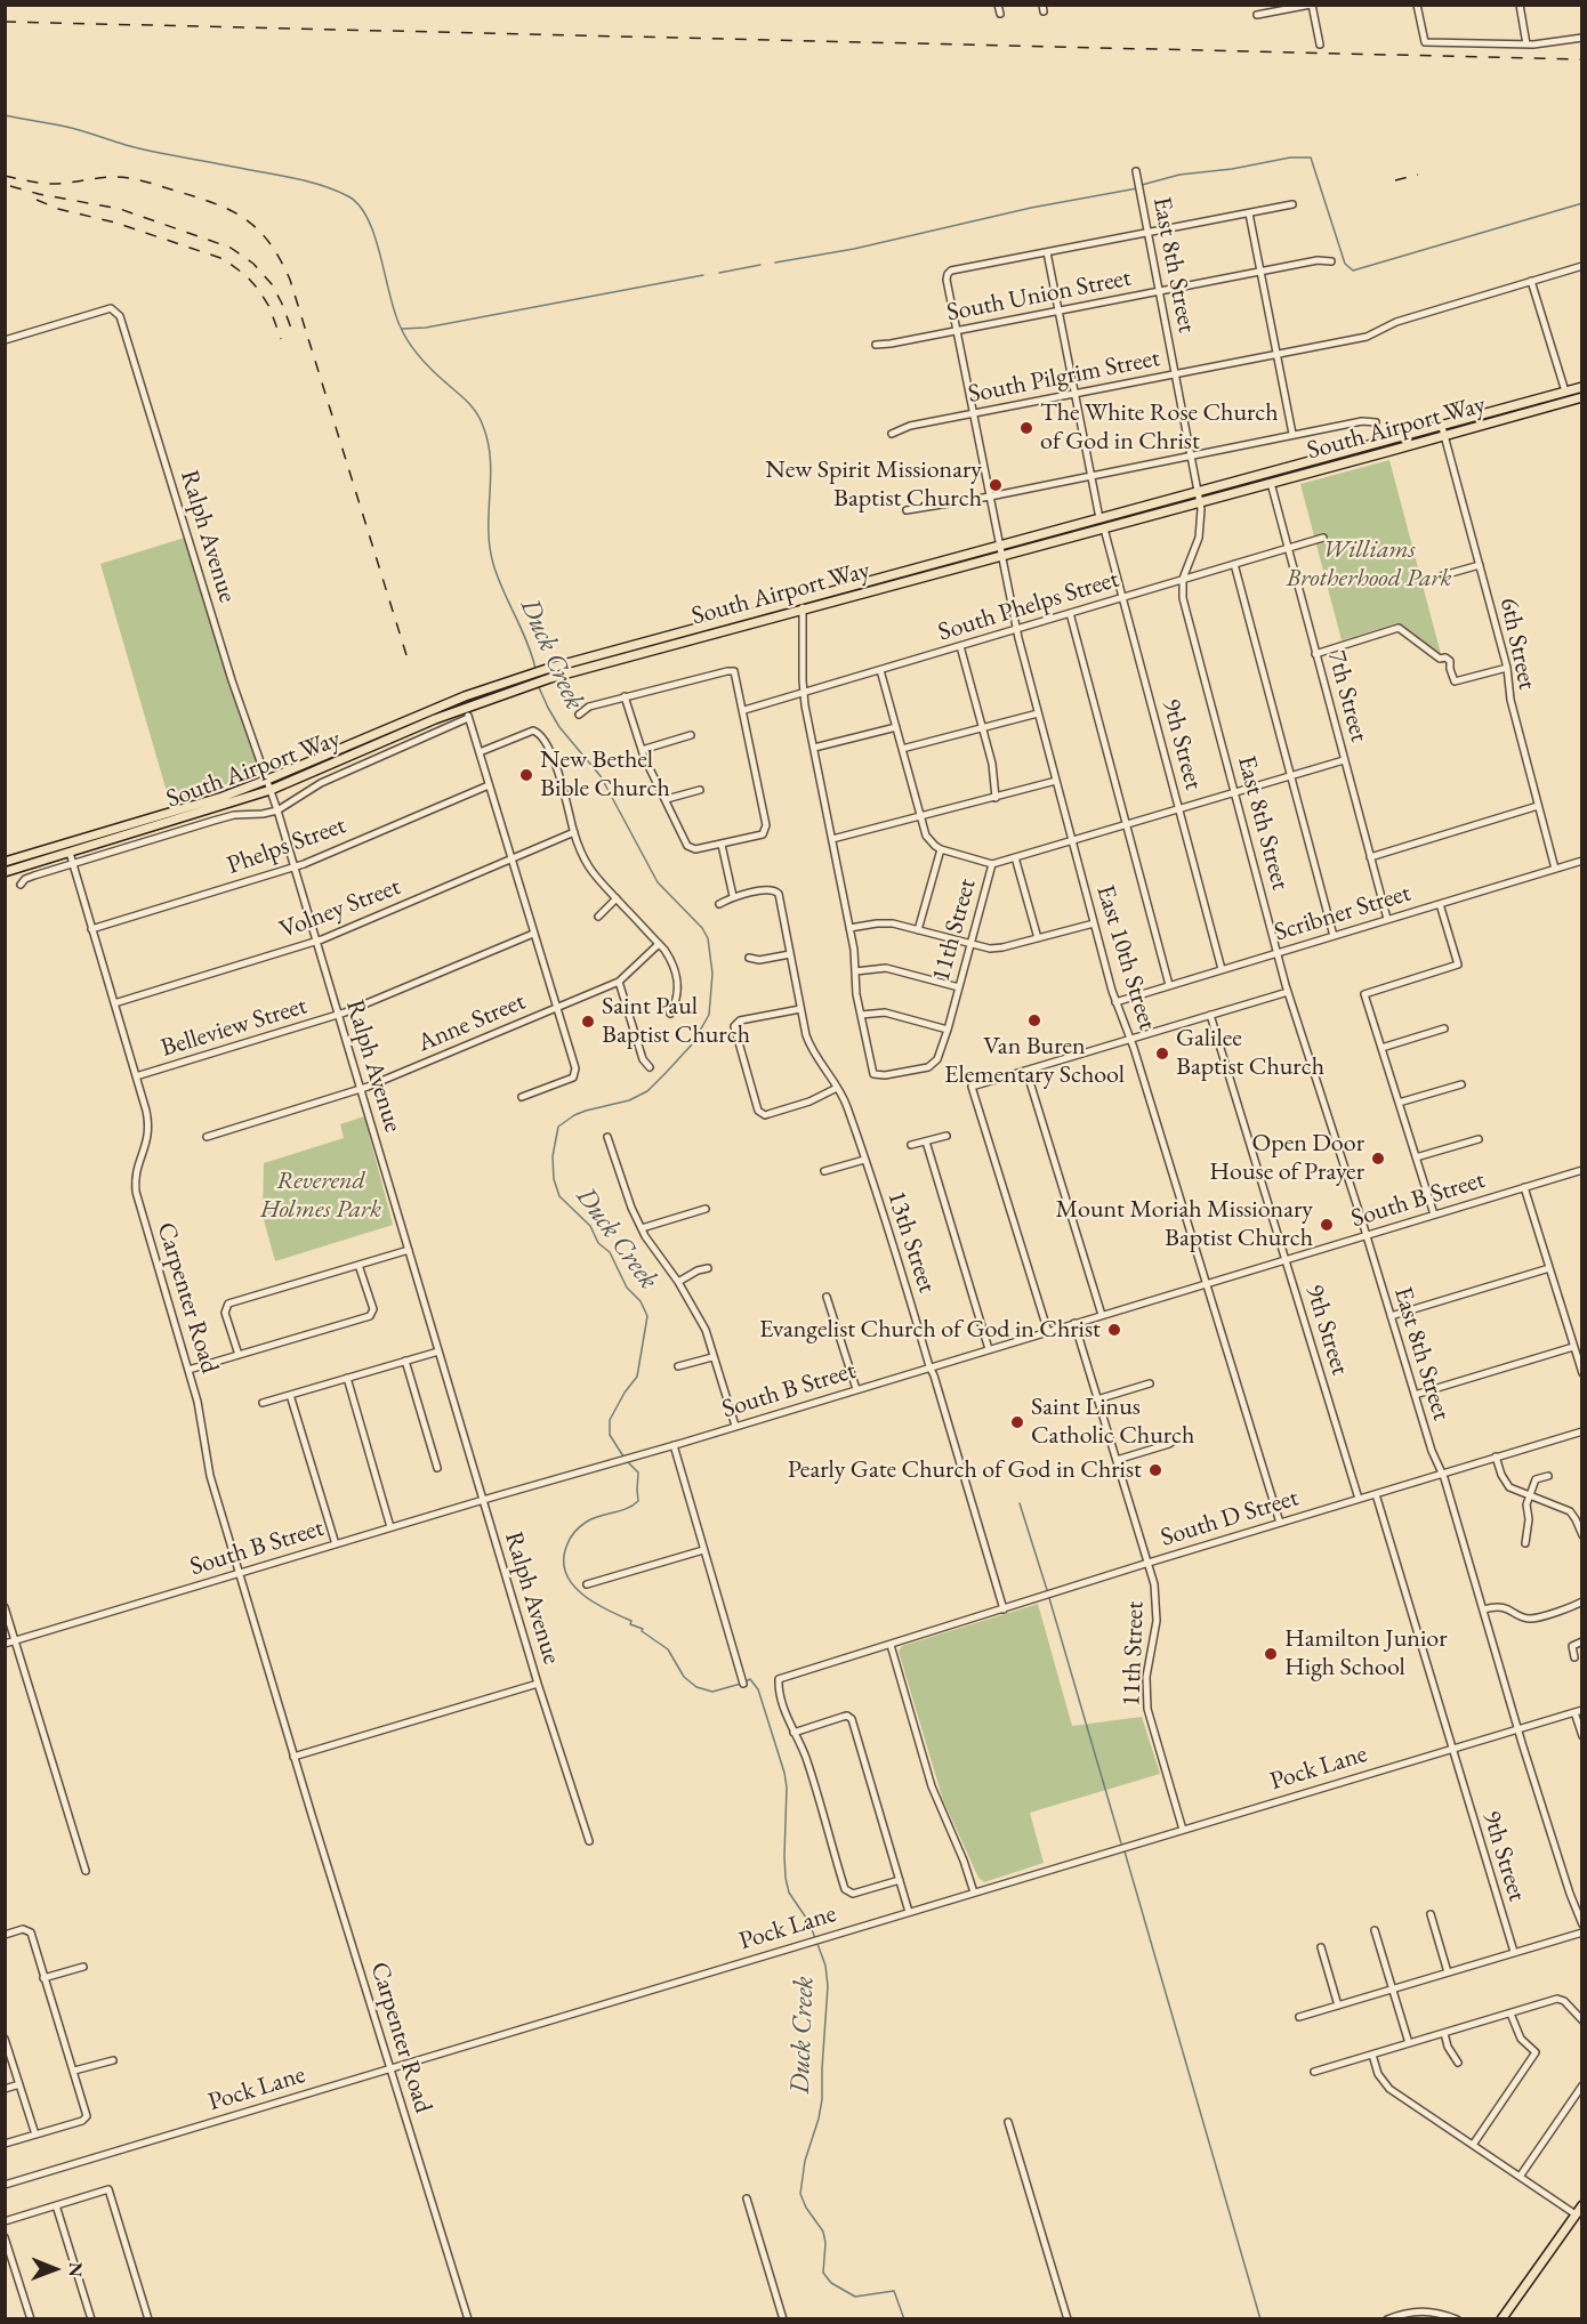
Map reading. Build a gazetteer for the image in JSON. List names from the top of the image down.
{
  "streets": {
    "main road": ["South Airport Way"],
    "street": [
      "East 8th Street",
      "South Union Street",
      "South Pilgrim Street",
      "Ralph Avenue",
      "South Phelps Street",
      "6th Street",
      "7th Street",
      "9th Street",
      "Phelps Street",
      "Volney Street",
      "Scribner Street",
      "11th Street",
      "East 10th Street",
      "Anne Street",
      "Belleview Street",
      "South B Street",
      "13th Street",
      "Carpenter Road",
      "South D Street",
      "Pock Lane"
    ]
  },
  "crossings": [
    ["East 8th Street", "South Union Street"],
    ["East 8th Street", "South Pilgrim Street"],
    ["East 8th Street", "South Airport Way"],
    ["East 8th Street", "South Phelps Street"],
    ["East 8th Street", "Scribner Street"],
    ["East 8th Street", "South B Street"],
    ["East 8th Street", "South D Street"],
    ["East 8th Street", "Pock Lane"],
    ["South Union Street", "East 10th Street"],
    ["South Pilgrim Street", "East 10th Street"],
    ["South Airport Way", "Ralph Avenue"],
    ["South Airport Way", "6th Street"],
    ["South Airport Way", "7th Street"],
    ["South Airport Way", "9th Street"],
    ["South Airport Way", "East 10th Street"],
    ["South Airport Way", "Carpenter Road"],
    ["Ralph Avenue", "Phelps Street"],
    ["Ralph Avenue", "Volney Street"],
    ["Ralph Avenue", "Anne Street"],
    ["Ralph Avenue", "Belleview Street"],
    ["Ralph Avenue", "South B Street"],
    ["South Phelps Street", "7th Street"],
    ["South Phelps Street", "9th Street"],
    ["South Phelps Street", "11th Street"],
    ["South Phelps Street", "East 10th Street"],
    ["6th Street", "Scribner Street"],
    ["7th Street", "Scribner Street"],
    ["9th Street", "Scribner Street"],
    ["9th Street", "South B Street"],
    ["9th Street", "South D Street"],
    ["9th Street", "Pock Lane"],
    ["Phelps Street", "Carpenter Road"],
    ["Volney Street", "Carpenter Road"],
    ["Scribner Street", "East 10th Street"],
    ["11th Street", "South B Street"],
    ["11th Street", "South D Street"],
    ["11th Street", "Pock Lane"],
    ["East 10th Street", "South B Street"],
    ["East 10th Street", "South D Street"],
    ["Belleview Street", "Carpenter Road"],
    ["South B Street", "13th Street"],
    ["South B Street", "Carpenter Road"],
    ["13th Street", "South D Street"],
    ["Carpenter Road", "Pock Lane"]
  ],
  "water": ["Duck Creek"],
  "parks": ["Williams Brotherhood Park", "Reverend Holmes Park"],
  "places": [
    "The White Rose Church of God in Christ",
    "New Spirit Missionary Baptist Church",
    "New Bethel Bible Church",
    "Van Buren Elementary School",
    "Saint Paul Baptist Church",
    "Galilee Baptist Church",
    "Open Door House of Prayer",
    "Mount Moriah Missionary Baptist Church",
    "Evangelist Church of God in Christ",
    "Saint Linus Catholic Church",
    "Pearly Gate Church of God in Christ",
    "Hamilton Junior High School"
  ],
  "north": "right"
}
